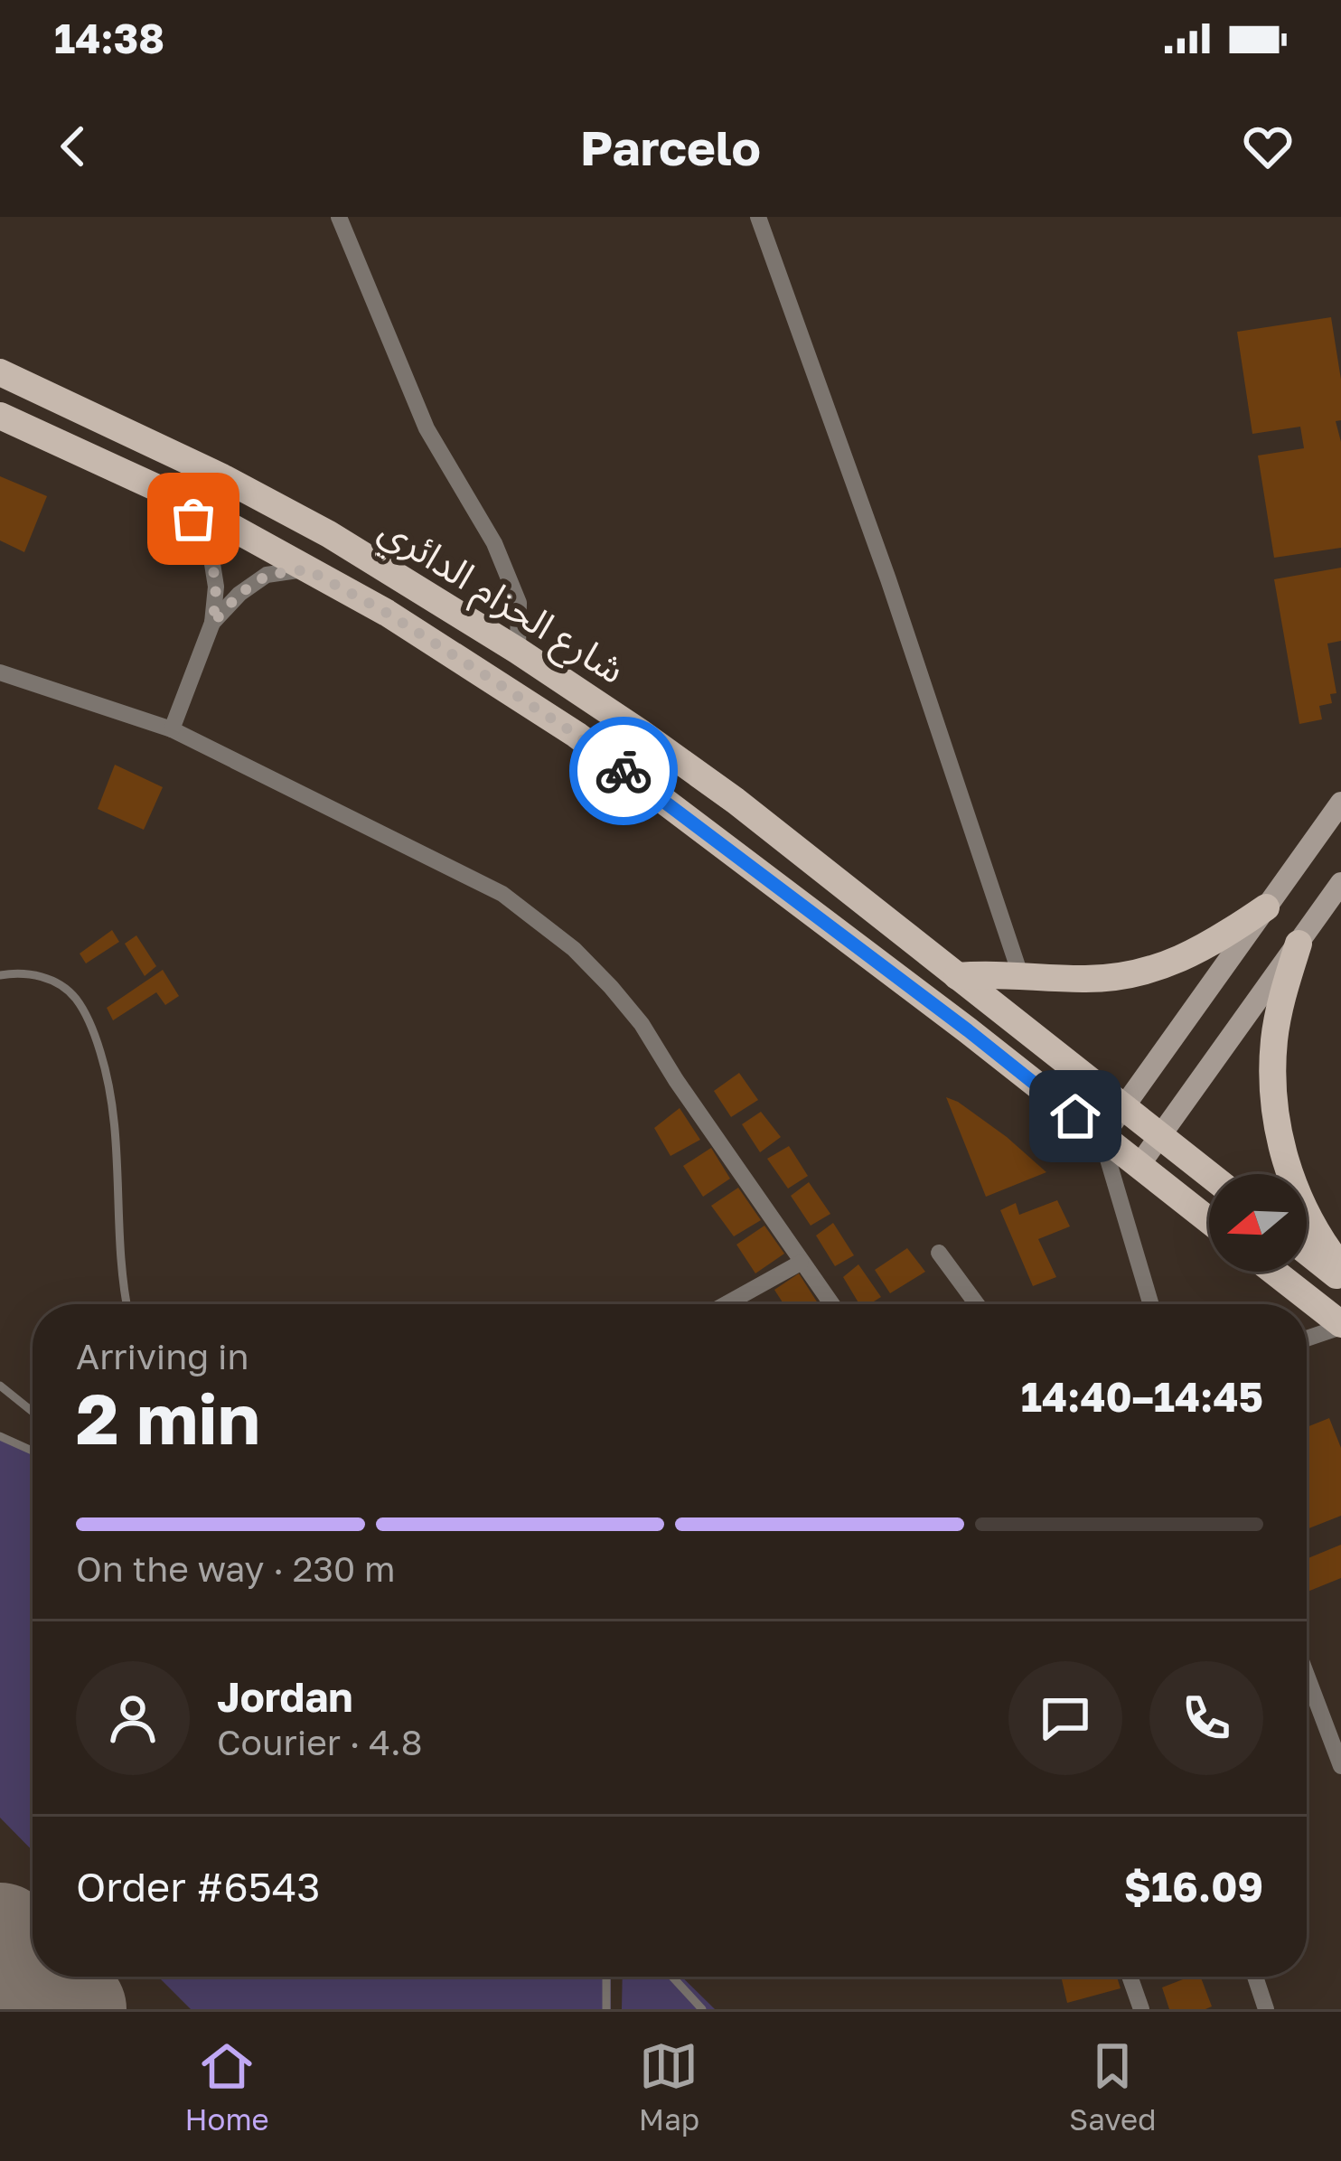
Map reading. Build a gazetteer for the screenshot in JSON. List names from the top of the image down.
{
  "streets": {
    "main road": ["شارع الحزام الدائري"]
  },
  "north": "left",
  "page": {
    "status": "14:38",
    "header": "Parcelo",
    "heading": ["2 min", "Arriving in", "14:40–14:45"],
    "panel": [
      "Jordan",
      "Courier · 4.8",
      "Order #6543",
      "$16.09"
    ],
    "bar": "On the way · 230 m",
    "tabs": ["Home", "Map", "Saved"]
  }
}
